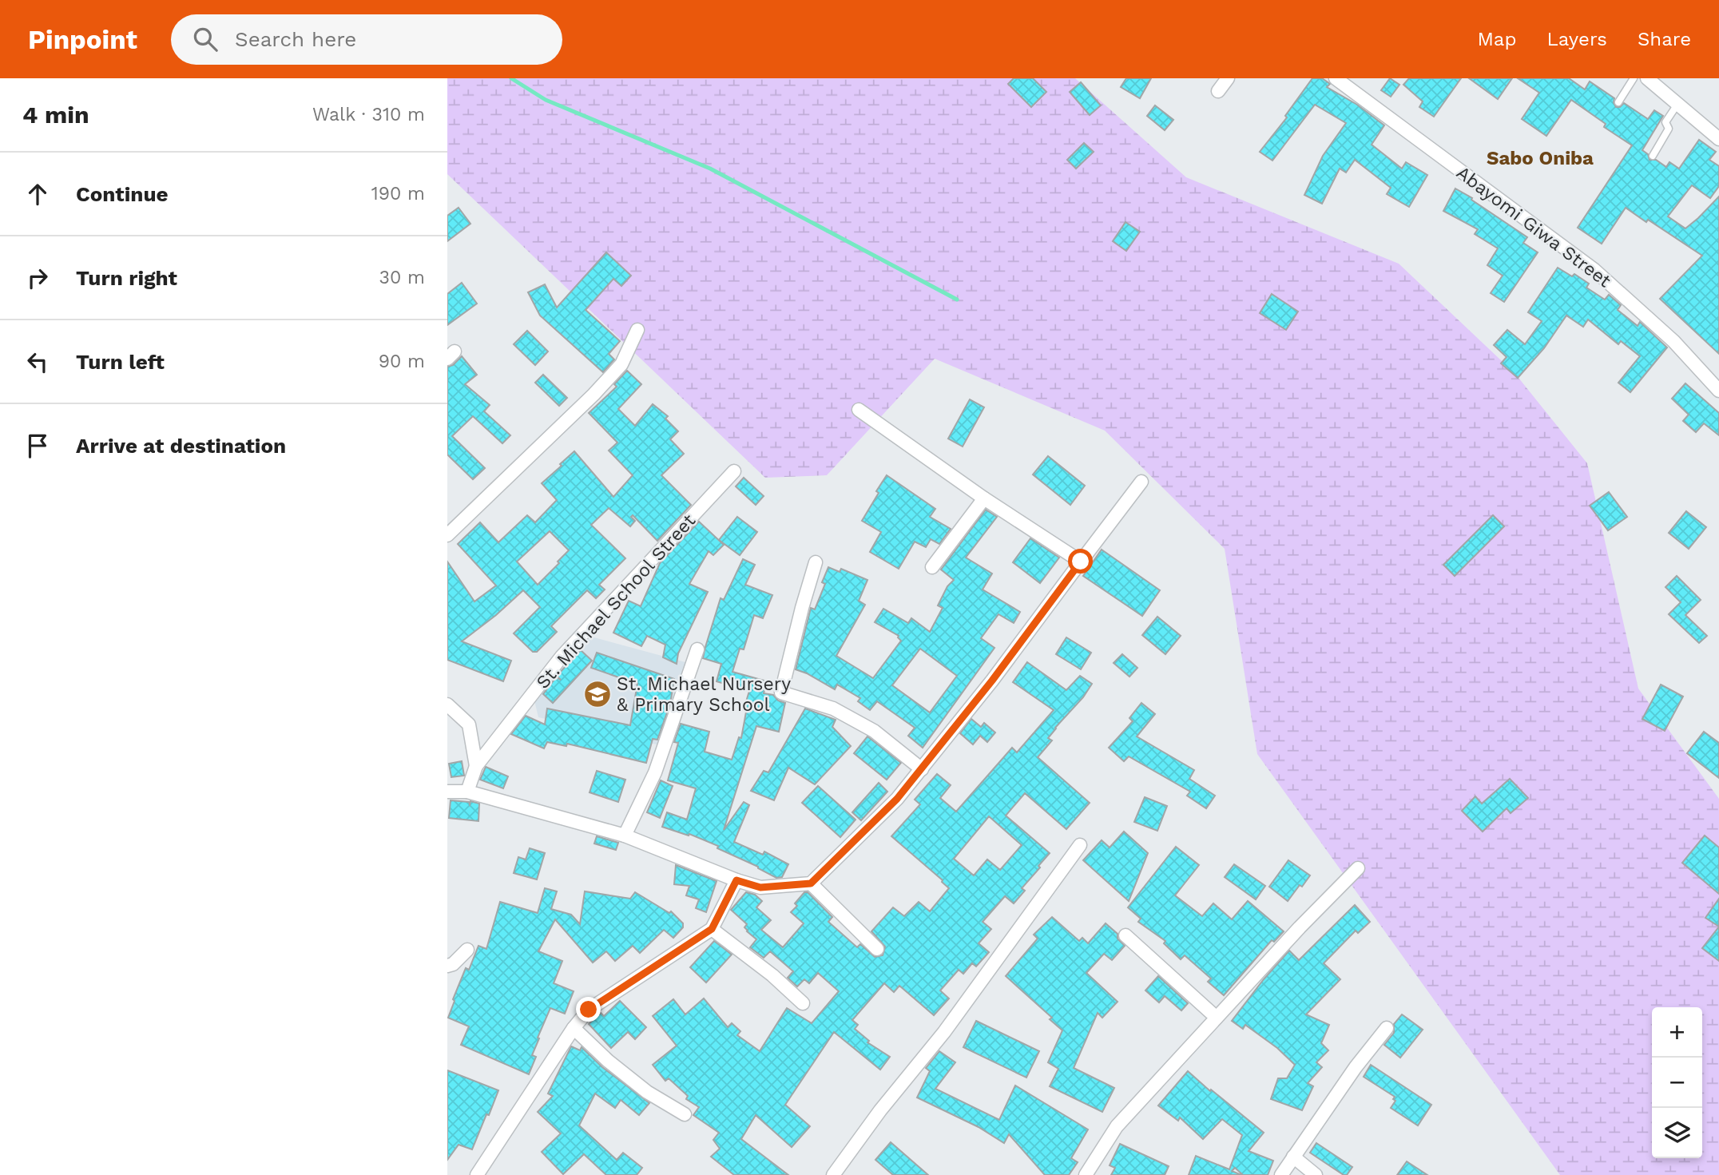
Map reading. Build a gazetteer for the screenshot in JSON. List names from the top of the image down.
{
  "streets": {
    "street": ["Abayomi Giwa Street", "St. Michael School Street"]
  },
  "districts": ["Sabo Oniba"],
  "places": {
    "school or university": ["St. Michael Nursery & Primary School"]
  },
  "page": {
    "header": "Pinpoint",
    "search": "Search here",
    "nav": ["Map", "Layers", "Share"],
    "heading": ["4 min", "Walk · 310 m"],
    "list": [
      ["Continue", "190 m"],
      ["Turn right", "30 m"],
      ["Turn left", "90 m"],
      "Arrive at destination"
    ],
    "map_buttons": ["+", "−"]
  }
}
